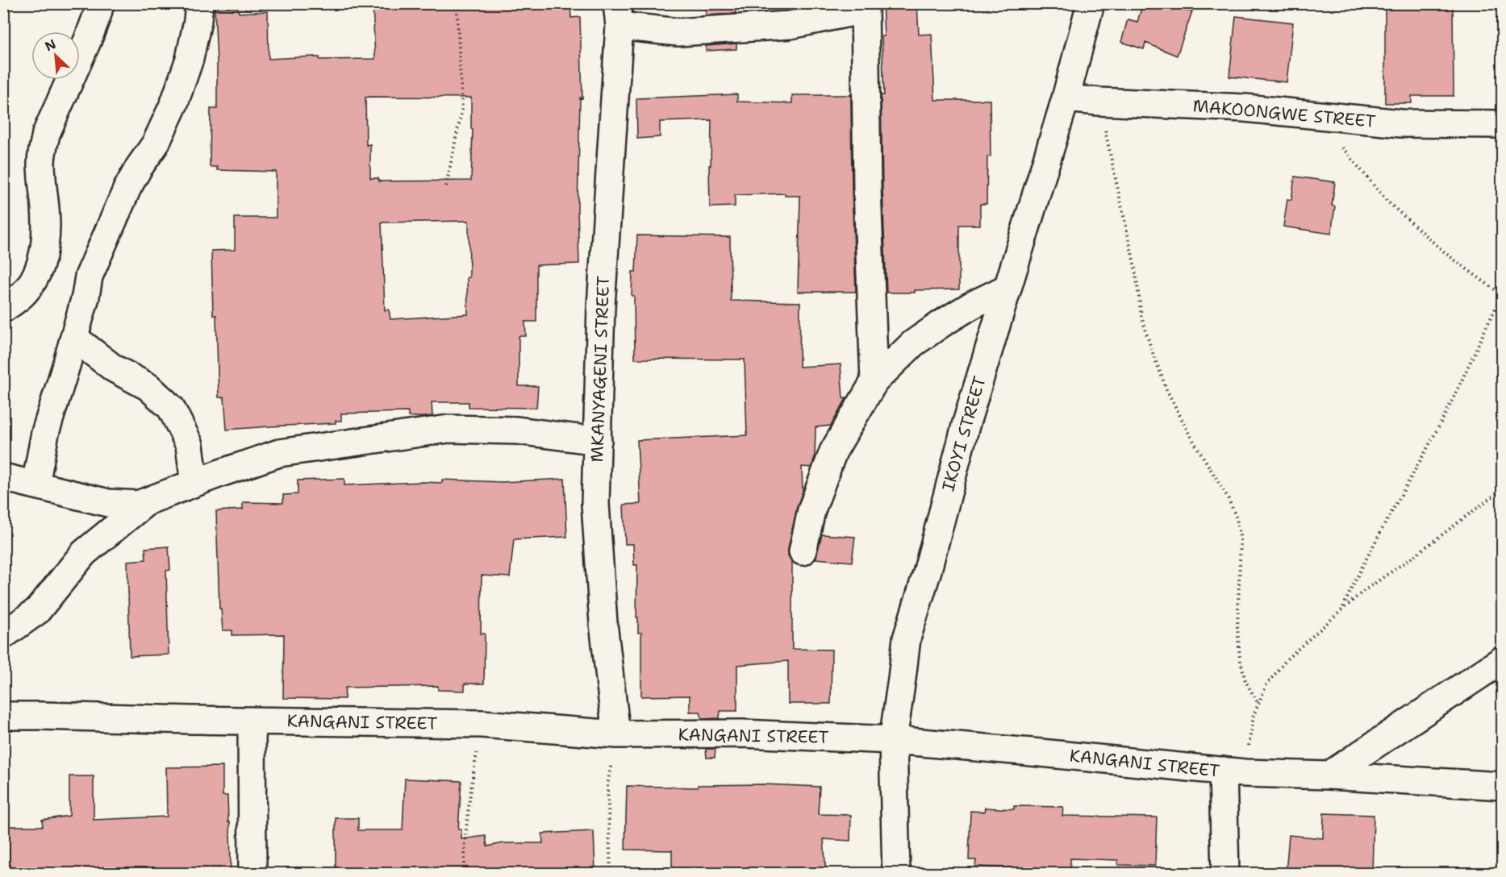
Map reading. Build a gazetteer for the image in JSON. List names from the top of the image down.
{
  "streets": {
    "street": [
      "MAKOONGWE STREET",
      "MKANYAGENI STREET",
      "IKOYI STREET",
      "KANGANI STREET"
    ]
  },
  "crossings": [
    ["MAKOONGWE STREET", "IKOYI STREET"],
    ["MKANYAGENI STREET", "KANGANI STREET"],
    ["IKOYI STREET", "KANGANI STREET"]
  ],
  "north": "top left"
}
